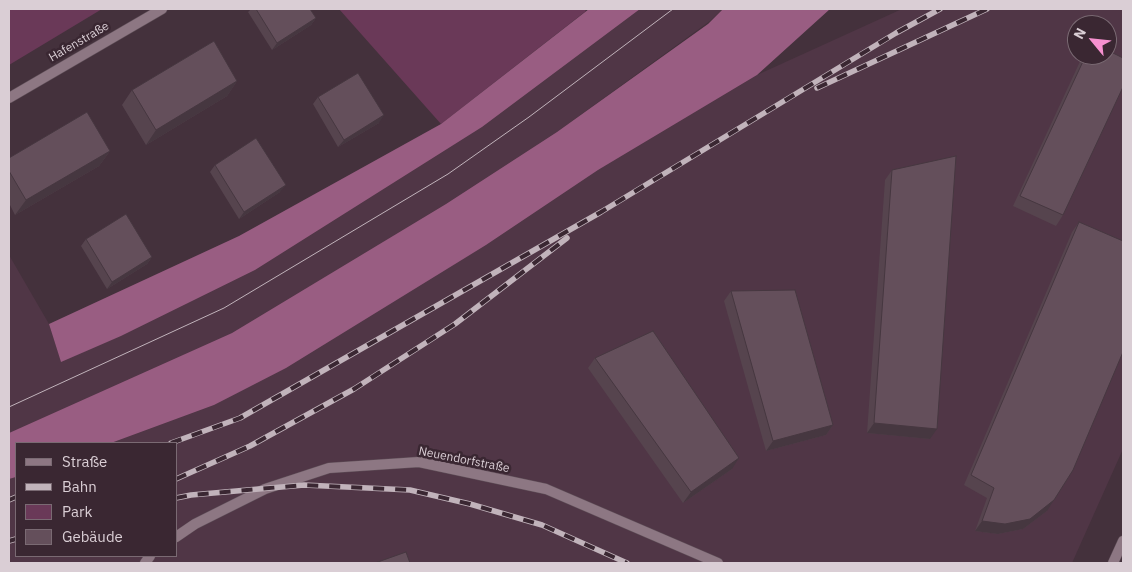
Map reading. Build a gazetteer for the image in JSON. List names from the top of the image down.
{
  "streets": {
    "street": ["Hafenstraße", "Neuendorfstraße"]
  },
  "legend": [
    "Straße",
    "Bahn",
    "Park",
    "Gebäude"
  ],
  "north": "top left"
}
